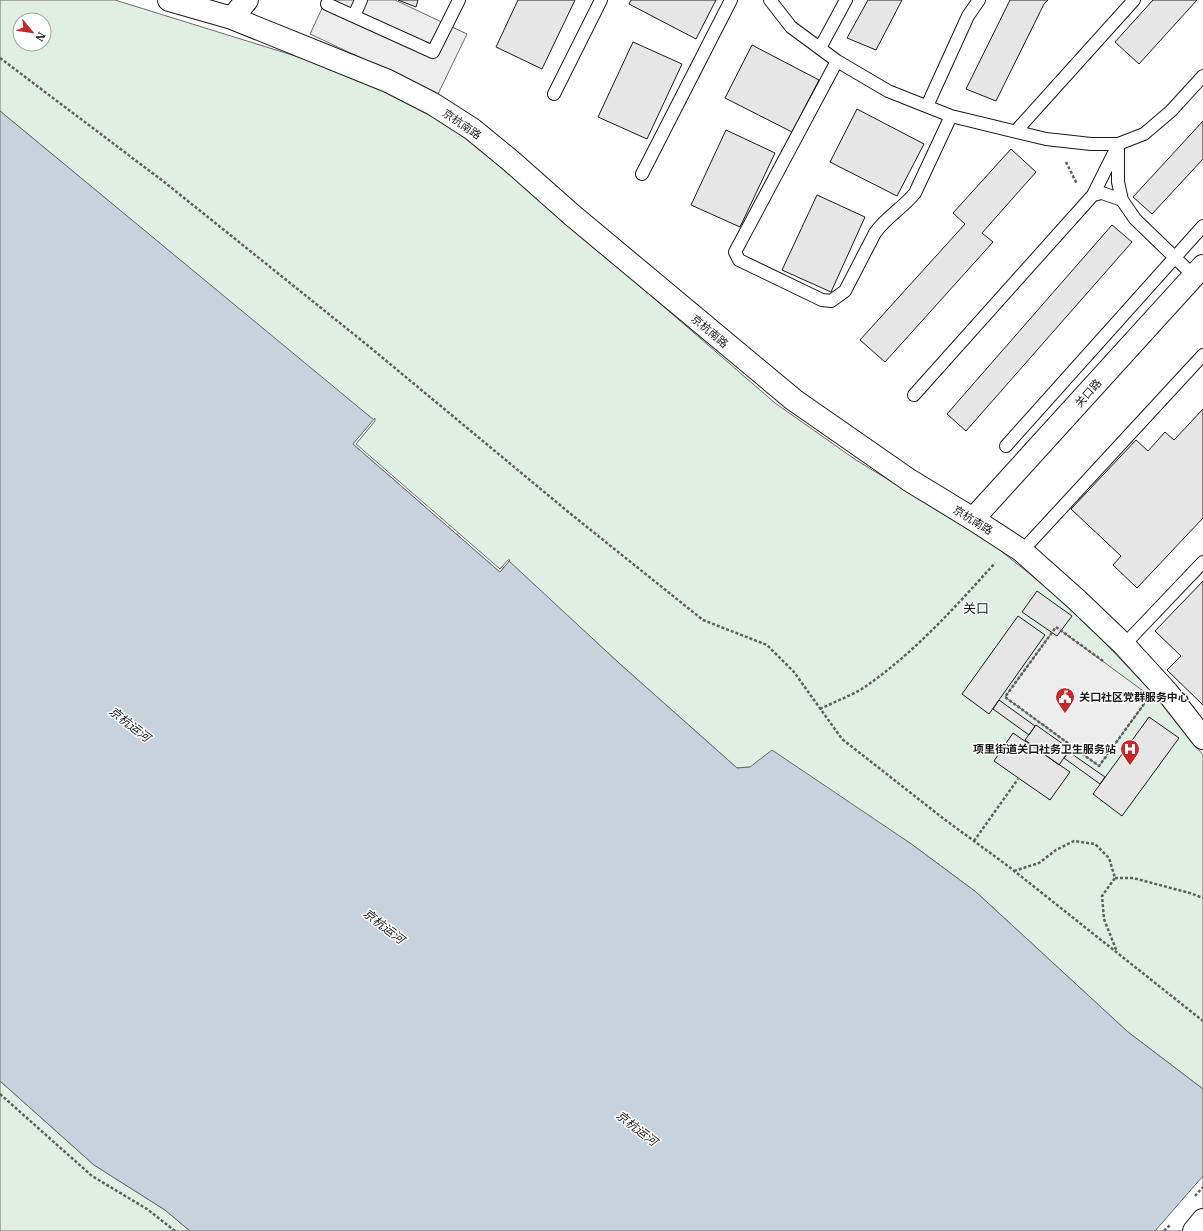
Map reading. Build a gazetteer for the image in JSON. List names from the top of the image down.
{
  "streets": {
    "street": ["京杭南路", "关口路"]
  },
  "crossings": [
    ["京杭南路", "关口路"]
  ],
  "districts": ["关口"],
  "water": ["京杭运河"],
  "places": {
    "public building": ["关口社区党群服务中心"],
    "hospital": ["项里街道关口社务卫生服务站"]
  },
  "north": "bottom right"
}
